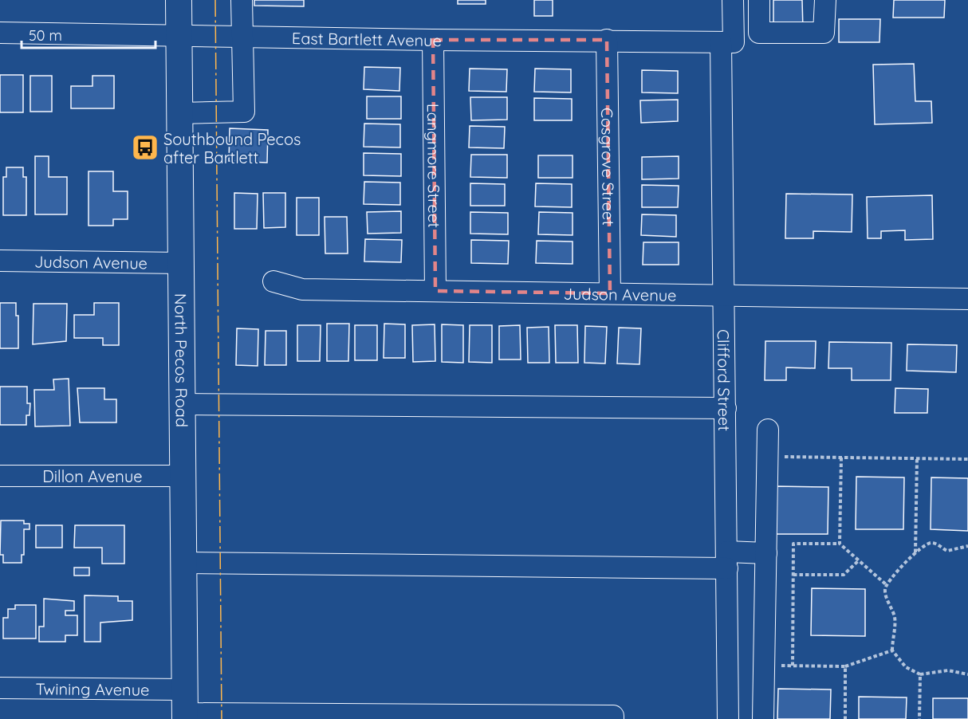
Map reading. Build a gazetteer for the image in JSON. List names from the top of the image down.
{
  "streets": {
    "main road": ["North Pecos Road"],
    "street": [
      "East Bartlett Avenue",
      "Langmore Street",
      "Cosgrove Street",
      "Judson Avenue",
      "Clifford Street",
      "Dillon Avenue",
      "Twining Avenue"
    ]
  },
  "crossings": [
    ["East Bartlett Avenue", "Langmore Street"],
    ["East Bartlett Avenue", "Cosgrove Street"],
    ["East Bartlett Avenue", "North Pecos Road"],
    ["East Bartlett Avenue", "Clifford Street"],
    ["Langmore Street", "Judson Avenue"],
    ["Cosgrove Street", "Judson Avenue"],
    ["Judson Avenue", "North Pecos Road"],
    ["Judson Avenue", "Clifford Street"],
    ["North Pecos Road", "Dillon Avenue"],
    ["North Pecos Road", "Twining Avenue"]
  ],
  "places": {
    "bus stop": ["Southbound Pecos after Bartlett"]
  },
  "scale_bar": "50 m"
}
